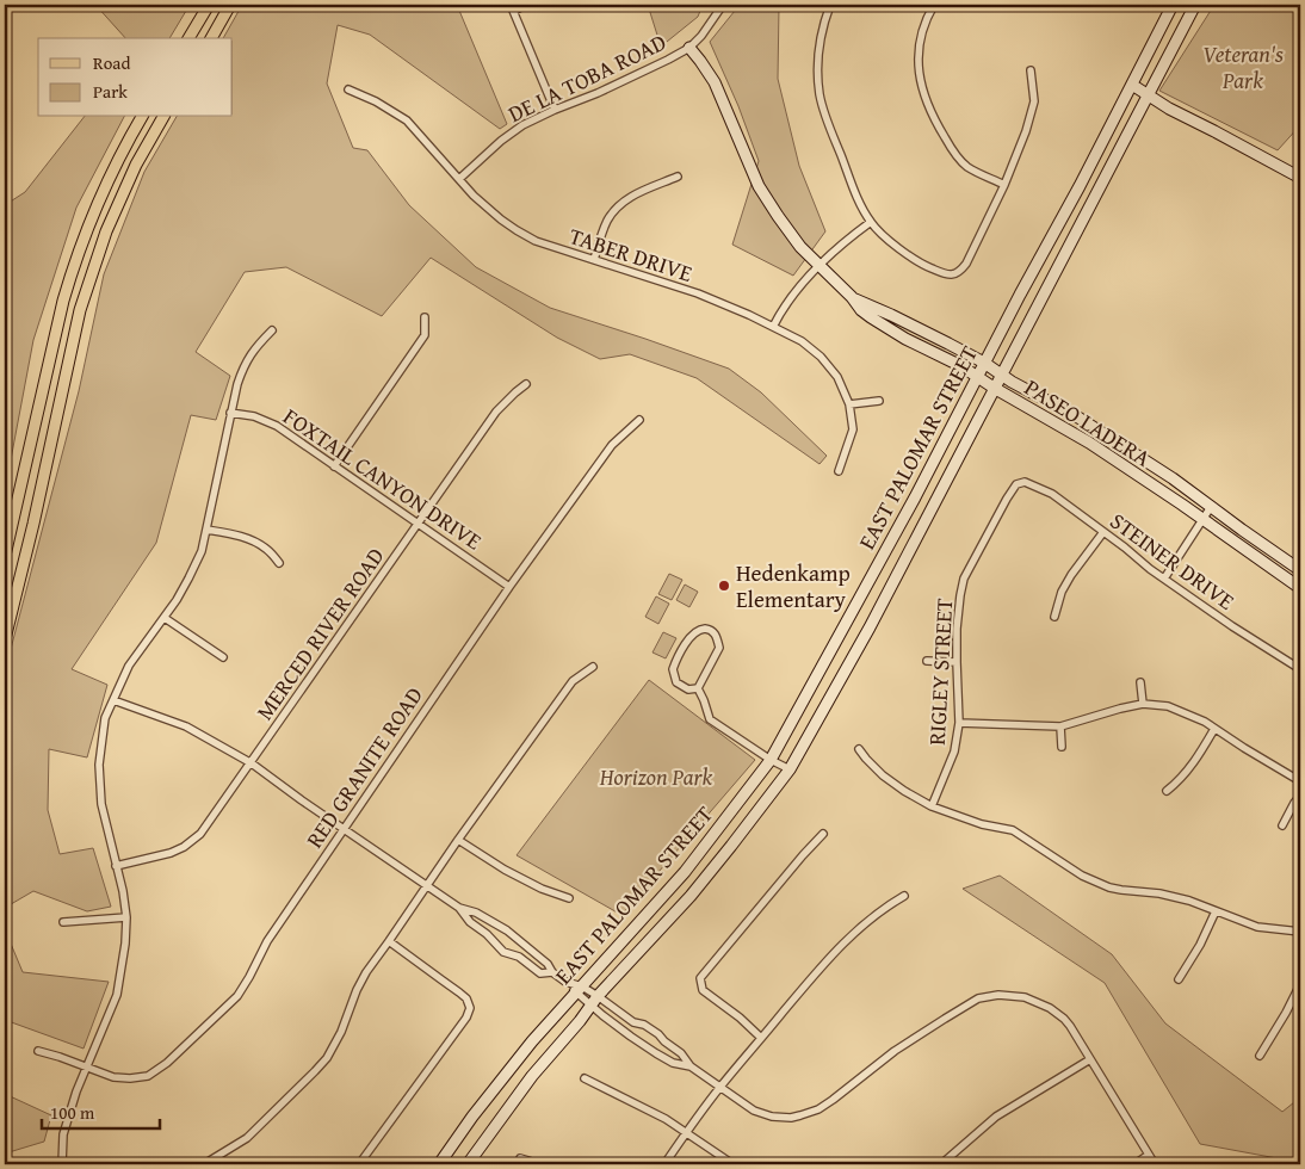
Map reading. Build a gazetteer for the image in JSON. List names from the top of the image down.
{
  "streets": {
    "main road": ["PASEO LADERA", "EAST PALOMAR STREET"],
    "street": [
      "DE LA TOBA ROAD",
      "TABER DRIVE",
      "FOXTAIL CANYON DRIVE",
      "STEINER DRIVE",
      "MERCED RIVER ROAD",
      "RIGLEY STREET",
      "RED GRANITE ROAD"
    ]
  },
  "crossings": [
    ["DE LA TOBA ROAD", "TABER DRIVE"],
    ["DE LA TOBA ROAD", "PASEO LADERA"],
    ["PASEO LADERA", "EAST PALOMAR STREET"],
    ["FOXTAIL CANYON DRIVE", "MERCED RIVER ROAD"],
    ["FOXTAIL CANYON DRIVE", "RED GRANITE ROAD"],
    ["STEINER DRIVE", "RIGLEY STREET"]
  ],
  "parks": ["Veteran's Park", "Horizon Park"],
  "places": ["Hedenkamp Elementary"],
  "legend": ["Road", "Park"],
  "scale_bar": "100 m"
}
